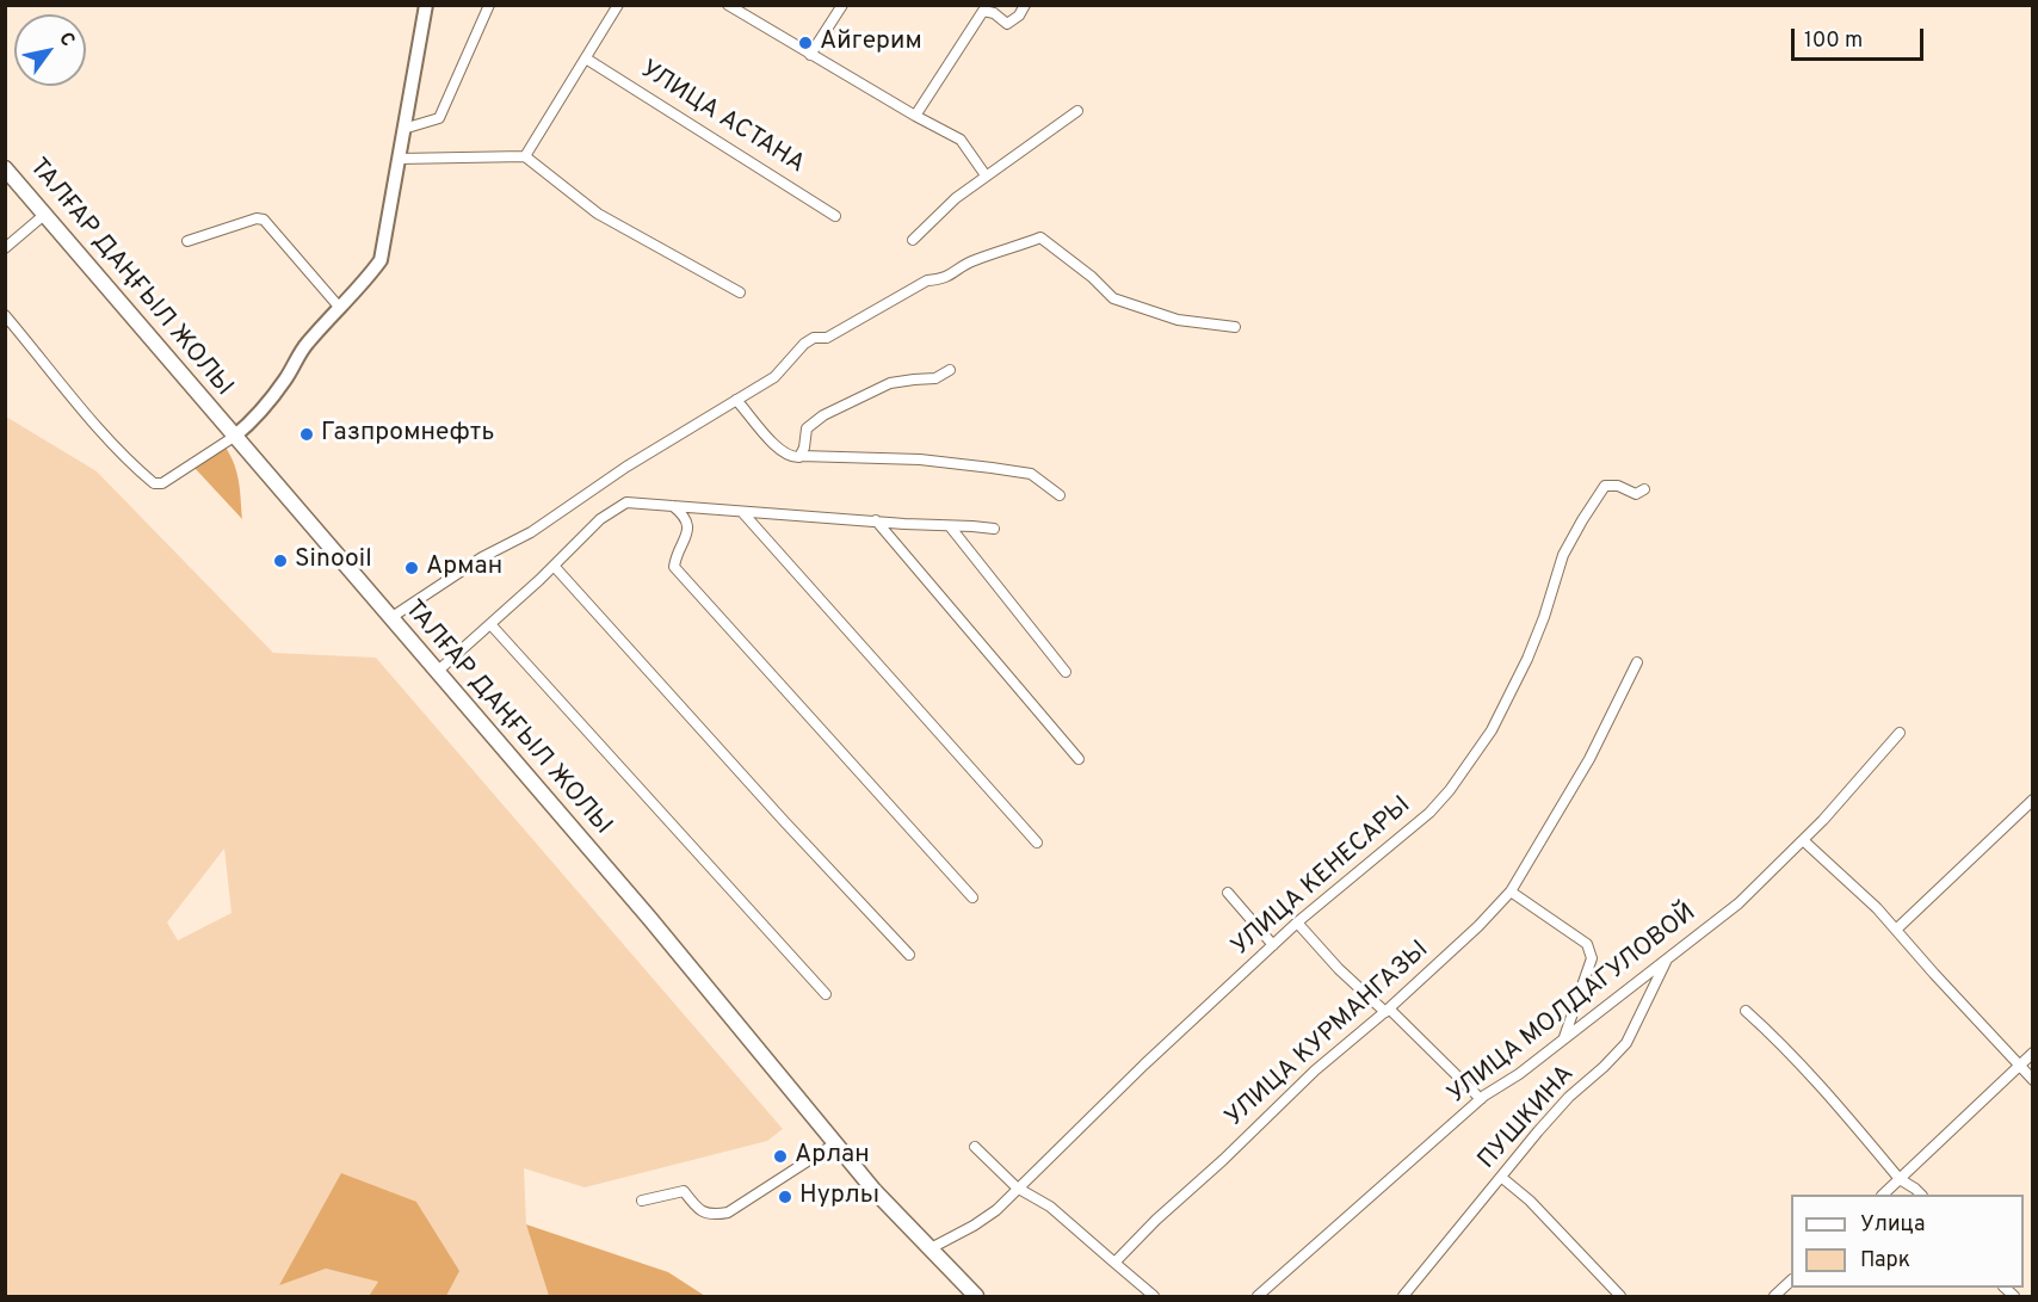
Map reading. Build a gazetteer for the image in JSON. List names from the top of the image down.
{
  "streets": {
    "main road": ["ТАЛҒАР ДАҢҒЫЛ ЖОЛЫ"],
    "street": [
      "УЛИЦА АСТАНА",
      "УЛИЦА КЕНЕСАРЫ",
      "УЛИЦА МОЛДАГУЛОВОЙ",
      "УЛИЦА КУРМАНГАЗЫ",
      "ПУШКИНА"
    ]
  },
  "crossings": [
    ["ТАЛҒАР ДАҢҒЫЛ ЖОЛЫ", "УЛИЦА КЕНЕСАРЫ"],
    ["УЛИЦА МОЛДАГУЛОВОЙ", "ПУШКИНА"]
  ],
  "places": [
    "Айгерим",
    "Газпромнефть",
    "Sinooil",
    "Арман",
    "Арлан",
    "Нурлы"
  ],
  "legend": ["Улица", "Парк"],
  "scale_bar": "100 m",
  "north": "top right"
}
